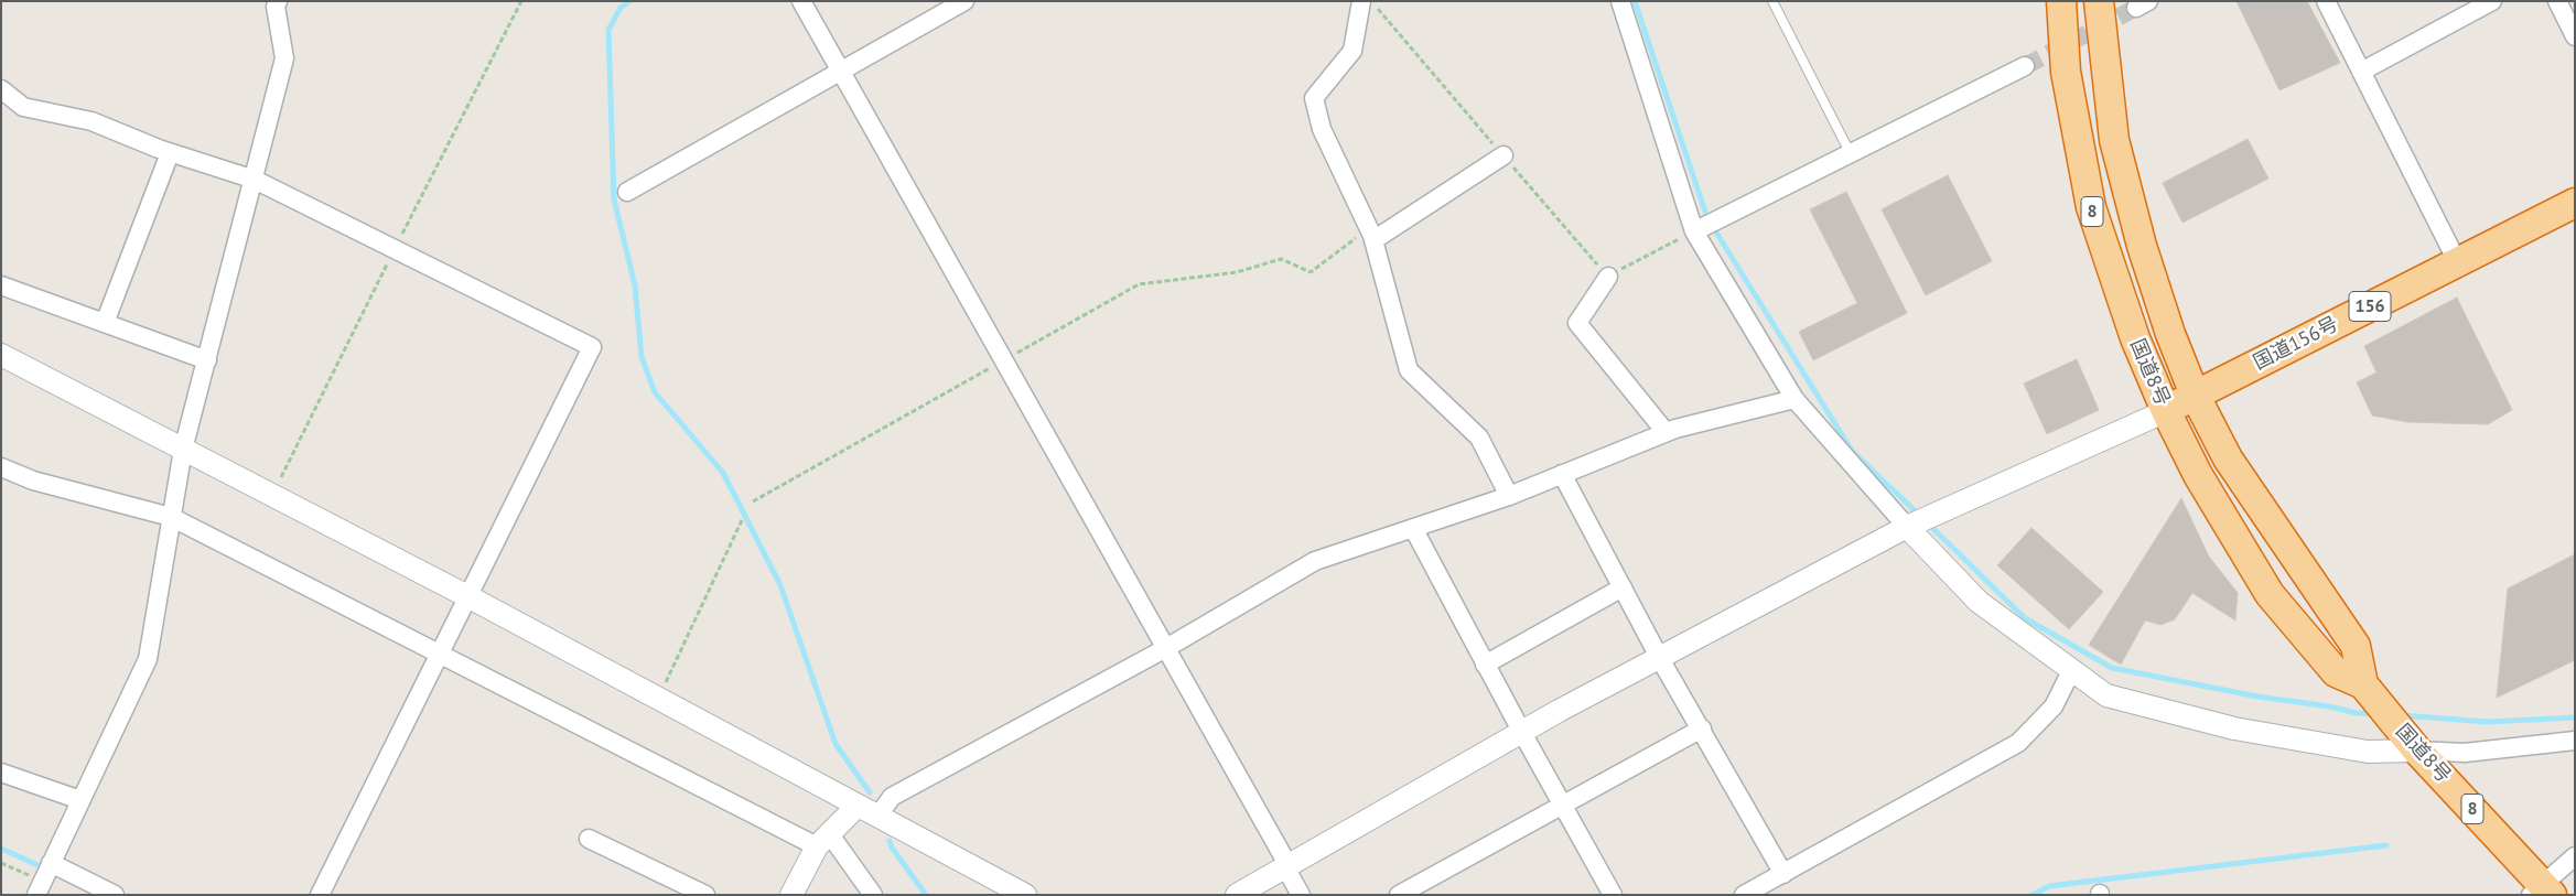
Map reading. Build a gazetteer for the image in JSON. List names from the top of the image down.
{
  "streets": {
    "highway": [
      "8",
      "156",
      "国道156号",
      "国道8号"
    ]
  },
  "crossings": [
    ["国道156号", "国道8号"]
  ]
}
